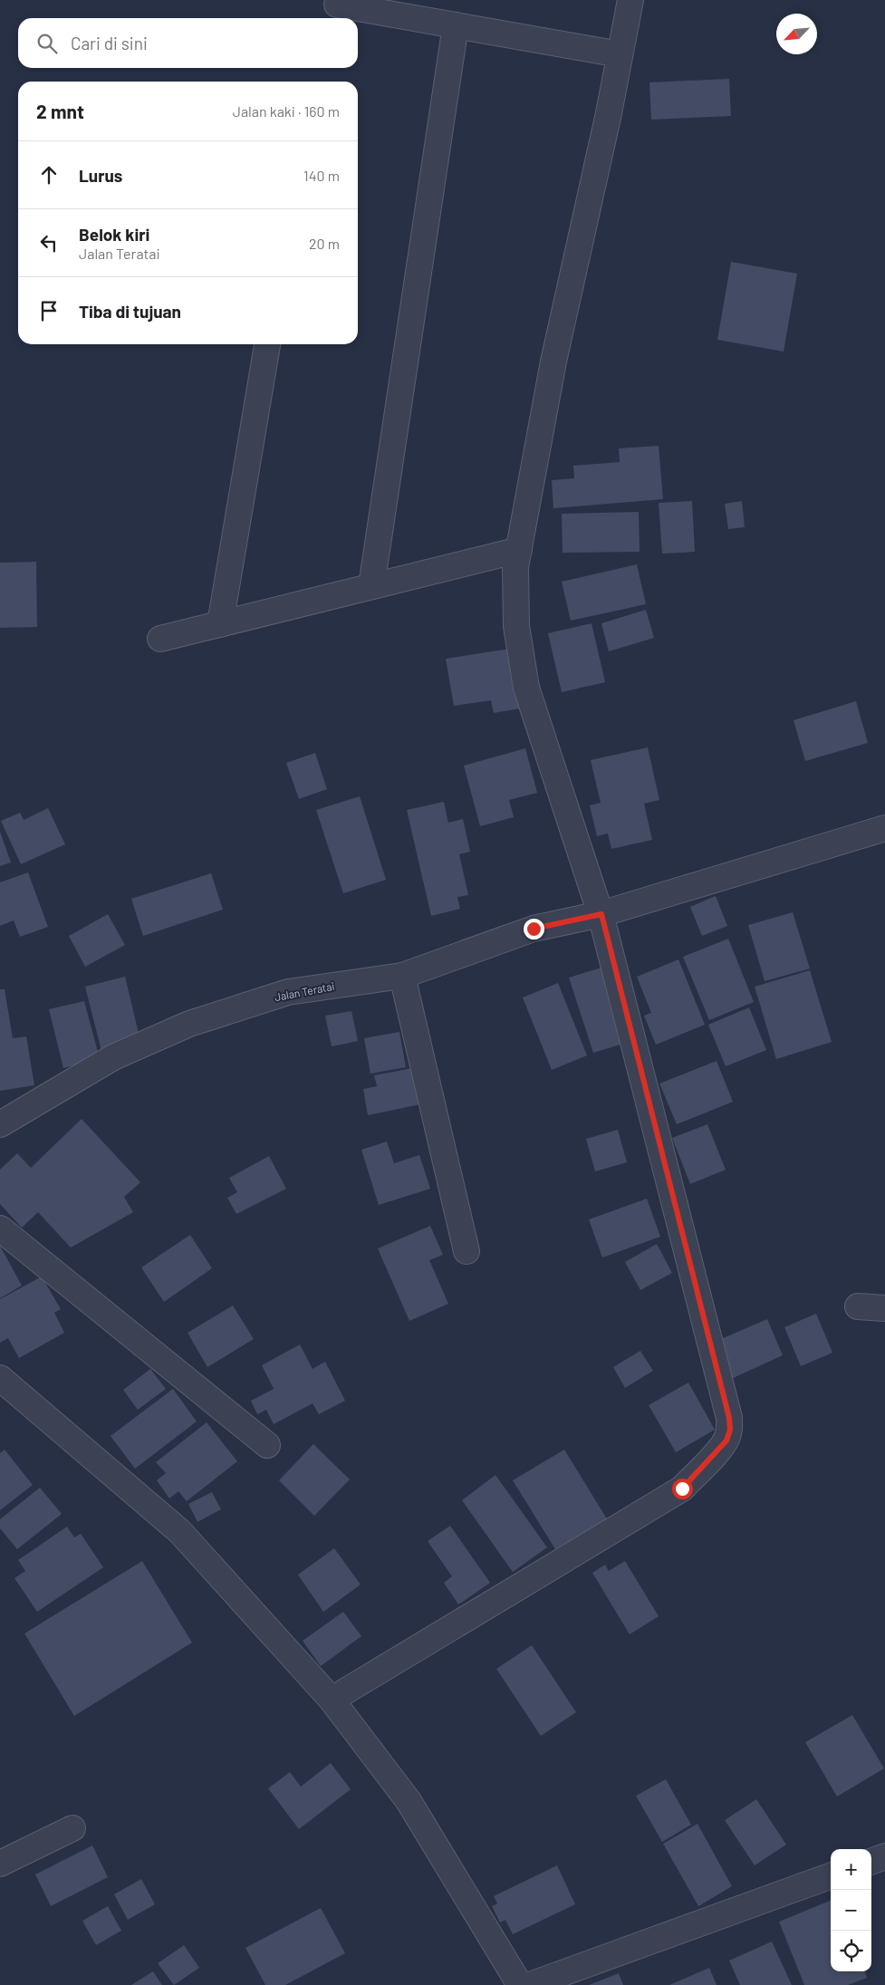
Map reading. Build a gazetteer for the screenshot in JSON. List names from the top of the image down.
{
  "streets": {
    "street": ["Jalan Teratai"]
  },
  "north": "bottom left",
  "page": {
    "search": "Cari di sini",
    "heading": ["2 mnt", "Jalan kaki · 160 m"],
    "list": [
      ["Lurus", "140 m"],
      ["Belok kiri", "Jalan Teratai", "20 m"],
      "Tiba di tujuan"
    ],
    "map_buttons": ["+", "−"]
  }
}
